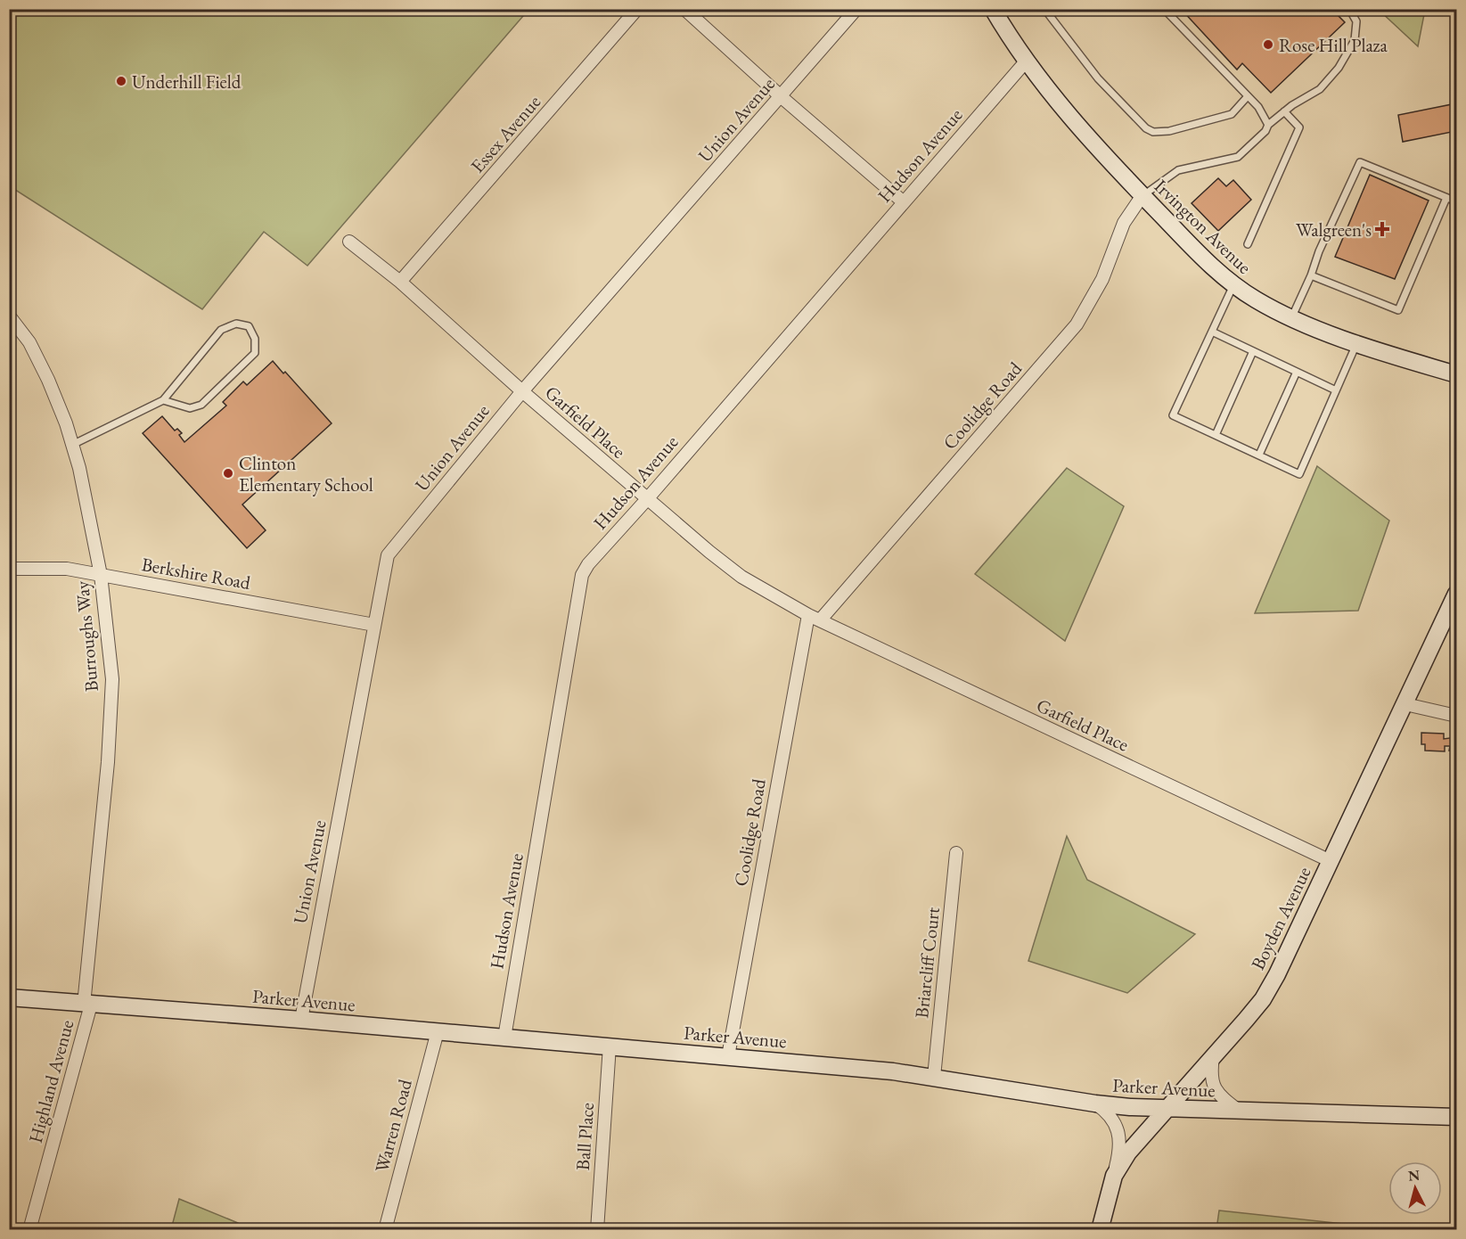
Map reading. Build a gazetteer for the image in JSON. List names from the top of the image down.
{
  "streets": {
    "street": [
      "Union Avenue",
      "Essex Avenue",
      "Hudson Avenue",
      "Irvington Avenue",
      "Coolidge Road",
      "Garfield Place",
      "Berkshire Road",
      "Burroughs Way",
      "Boyden Avenue",
      "Briarcliff Court",
      "Parker Avenue",
      "Highland Avenue",
      "Warren Road",
      "Ball Place"
    ]
  },
  "crossings": [
    ["Union Avenue", "Garfield Place"],
    ["Union Avenue", "Berkshire Road"],
    ["Union Avenue", "Parker Avenue"],
    ["Essex Avenue", "Garfield Place"],
    ["Hudson Avenue", "Irvington Avenue"],
    ["Hudson Avenue", "Garfield Place"],
    ["Hudson Avenue", "Parker Avenue"],
    ["Irvington Avenue", "Coolidge Road"],
    ["Coolidge Road", "Garfield Place"],
    ["Coolidge Road", "Parker Avenue"],
    ["Garfield Place", "Boyden Avenue"],
    ["Berkshire Road", "Burroughs Way"],
    ["Burroughs Way", "Parker Avenue"],
    ["Burroughs Way", "Highland Avenue"],
    ["Boyden Avenue", "Parker Avenue"],
    ["Briarcliff Court", "Parker Avenue"],
    ["Parker Avenue", "Highland Avenue"],
    ["Parker Avenue", "Warren Road"],
    ["Parker Avenue", "Ball Place"]
  ],
  "places": {
    "other": ["Rose Hill Plaza", "Underhill Field", "Clinton Elementary School"],
    "health": ["Walgreen's"]
  },
  "north": "top"
}
